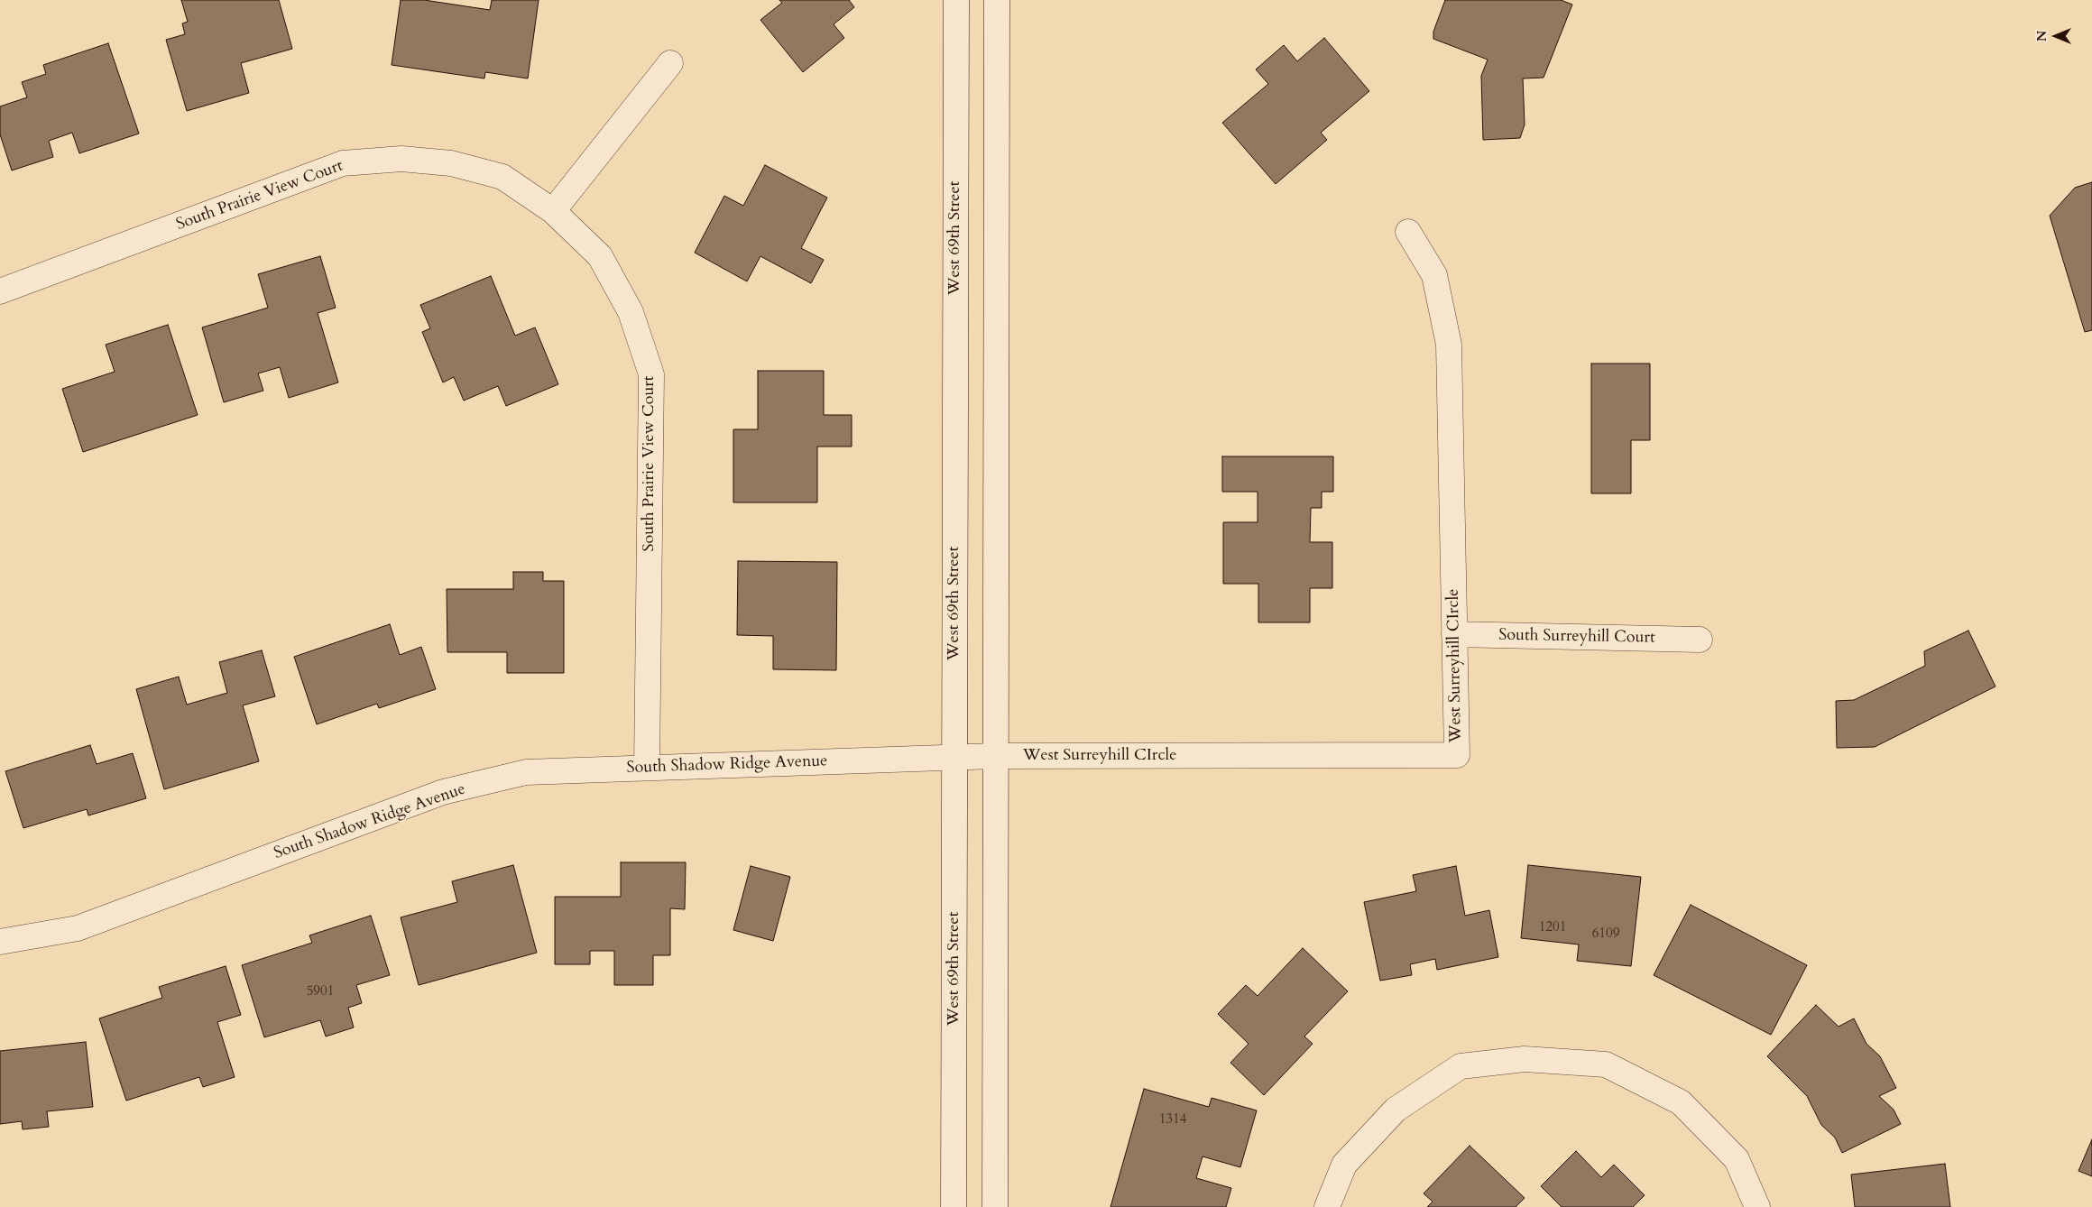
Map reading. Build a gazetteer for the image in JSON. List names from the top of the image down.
{
  "streets": {
    "street": [
      "South Prairie View Court",
      "West 69th Street",
      "South Surreyhill Court",
      "West Surreyhill CIrcle",
      "South Shadow Ridge Avenue"
    ]
  },
  "crossings": [
    ["South Prairie View Court", "South Shadow Ridge Avenue"],
    ["West 69th Street", "South Shadow Ridge Avenue"],
    ["South Surreyhill Court", "West Surreyhill CIrcle"],
    ["West Surreyhill CIrcle", "South Shadow Ridge Avenue"]
  ],
  "house_numbers": [
    "1201",
    "6109",
    "5901",
    "1314"
  ],
  "north": "left"
}
